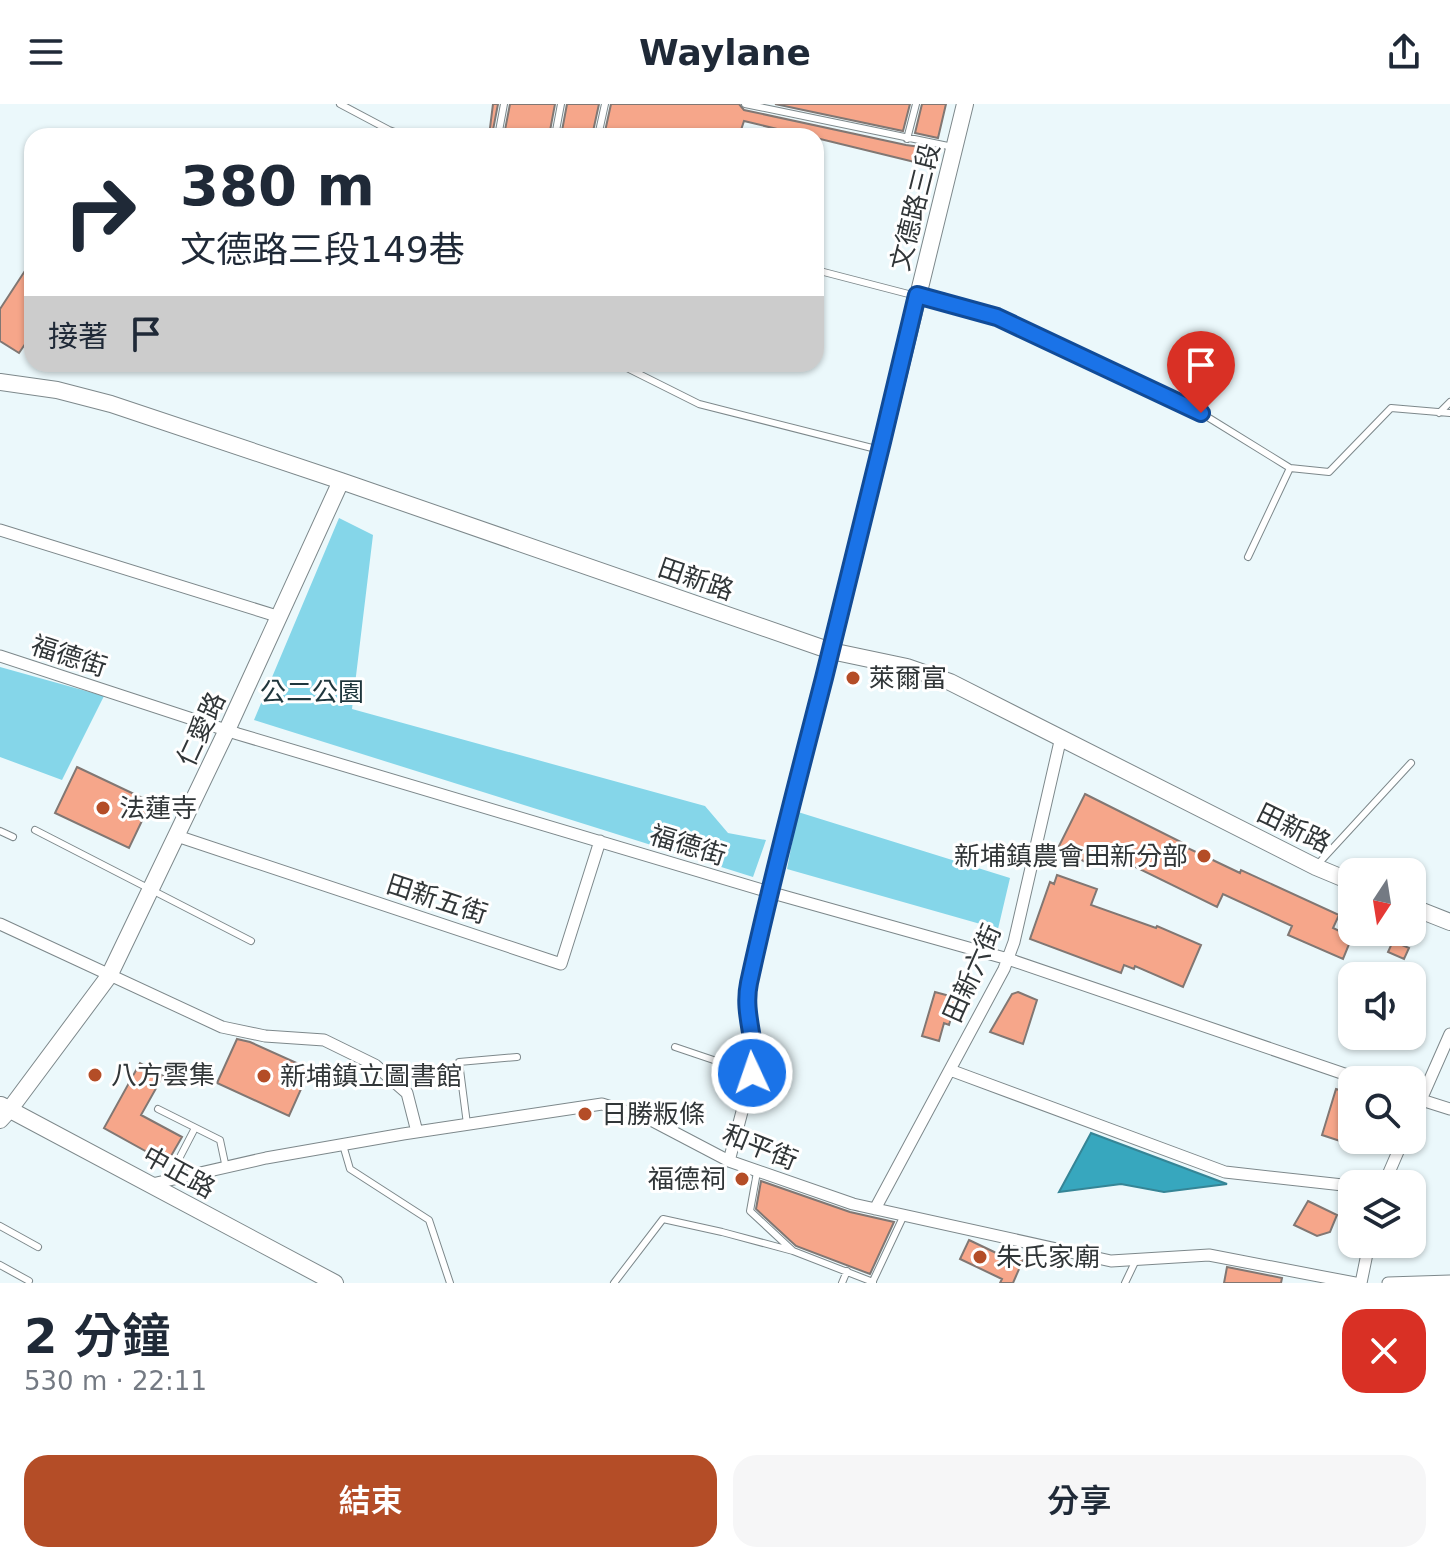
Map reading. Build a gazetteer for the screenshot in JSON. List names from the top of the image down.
{
  "streets": {
    "main road": [
      "文德路三段",
      "田新路",
      "仁愛路",
      "中正路"
    ],
    "street": [
      "福德街",
      "田新五街",
      "田新六街",
      "和平街"
    ]
  },
  "crossings": [
    ["文德路三段", "田新路"],
    ["文德路三段", "福德街"],
    ["文德路三段", "和平街"],
    ["田新路", "仁愛路"],
    ["田新路", "田新六街"],
    ["福德街", "仁愛路"],
    ["福德街", "田新五街"],
    ["福德街", "田新六街"],
    ["仁愛路", "田新五街"],
    ["仁愛路", "中正路"],
    ["田新六街", "和平街"],
    ["和平街", "中正路"]
  ],
  "parks": ["公二公園"],
  "places": [
    "萊爾富",
    "法蓮寺",
    "新埔鎮農會田新分部",
    "八方雲集",
    "新埔鎮立圖書館",
    "日勝粄條",
    "福德祠",
    "朱氏家廟"
  ],
  "north": "bottom",
  "page": {
    "header": "Waylane",
    "turn": ["380 m", "文德路三段149巷"],
    "then": "接著",
    "heading": ["2 分鐘", "530 m · 22:11"],
    "buttons": ["結束", "分享"]
  }
}
